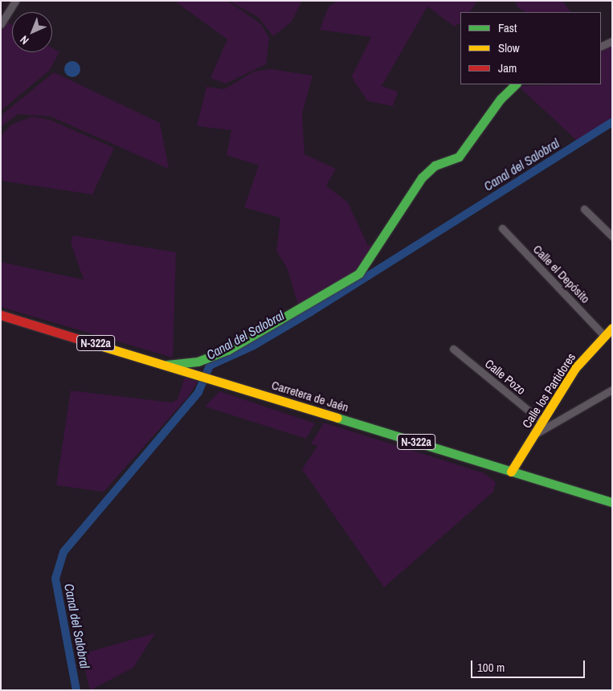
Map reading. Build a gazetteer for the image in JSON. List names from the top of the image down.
{
  "streets": {
    "main road": ["N-322a", "Calle los Partidores", "Carretera de Jaén"],
    "street": ["Calle el Depósito", "Calle Pozo"]
  },
  "crossings": [
    ["Calle el Depósito", "Calle los Partidores"],
    ["Calle Pozo", "Calle los Partidores"],
    ["Calle los Partidores", "Carretera de Jaén"]
  ],
  "water": ["Canal del Salobral"],
  "legend": ["Fast", "Slow", "Jam"],
  "scale_bar": "100 m",
  "north": "bottom left"
}
